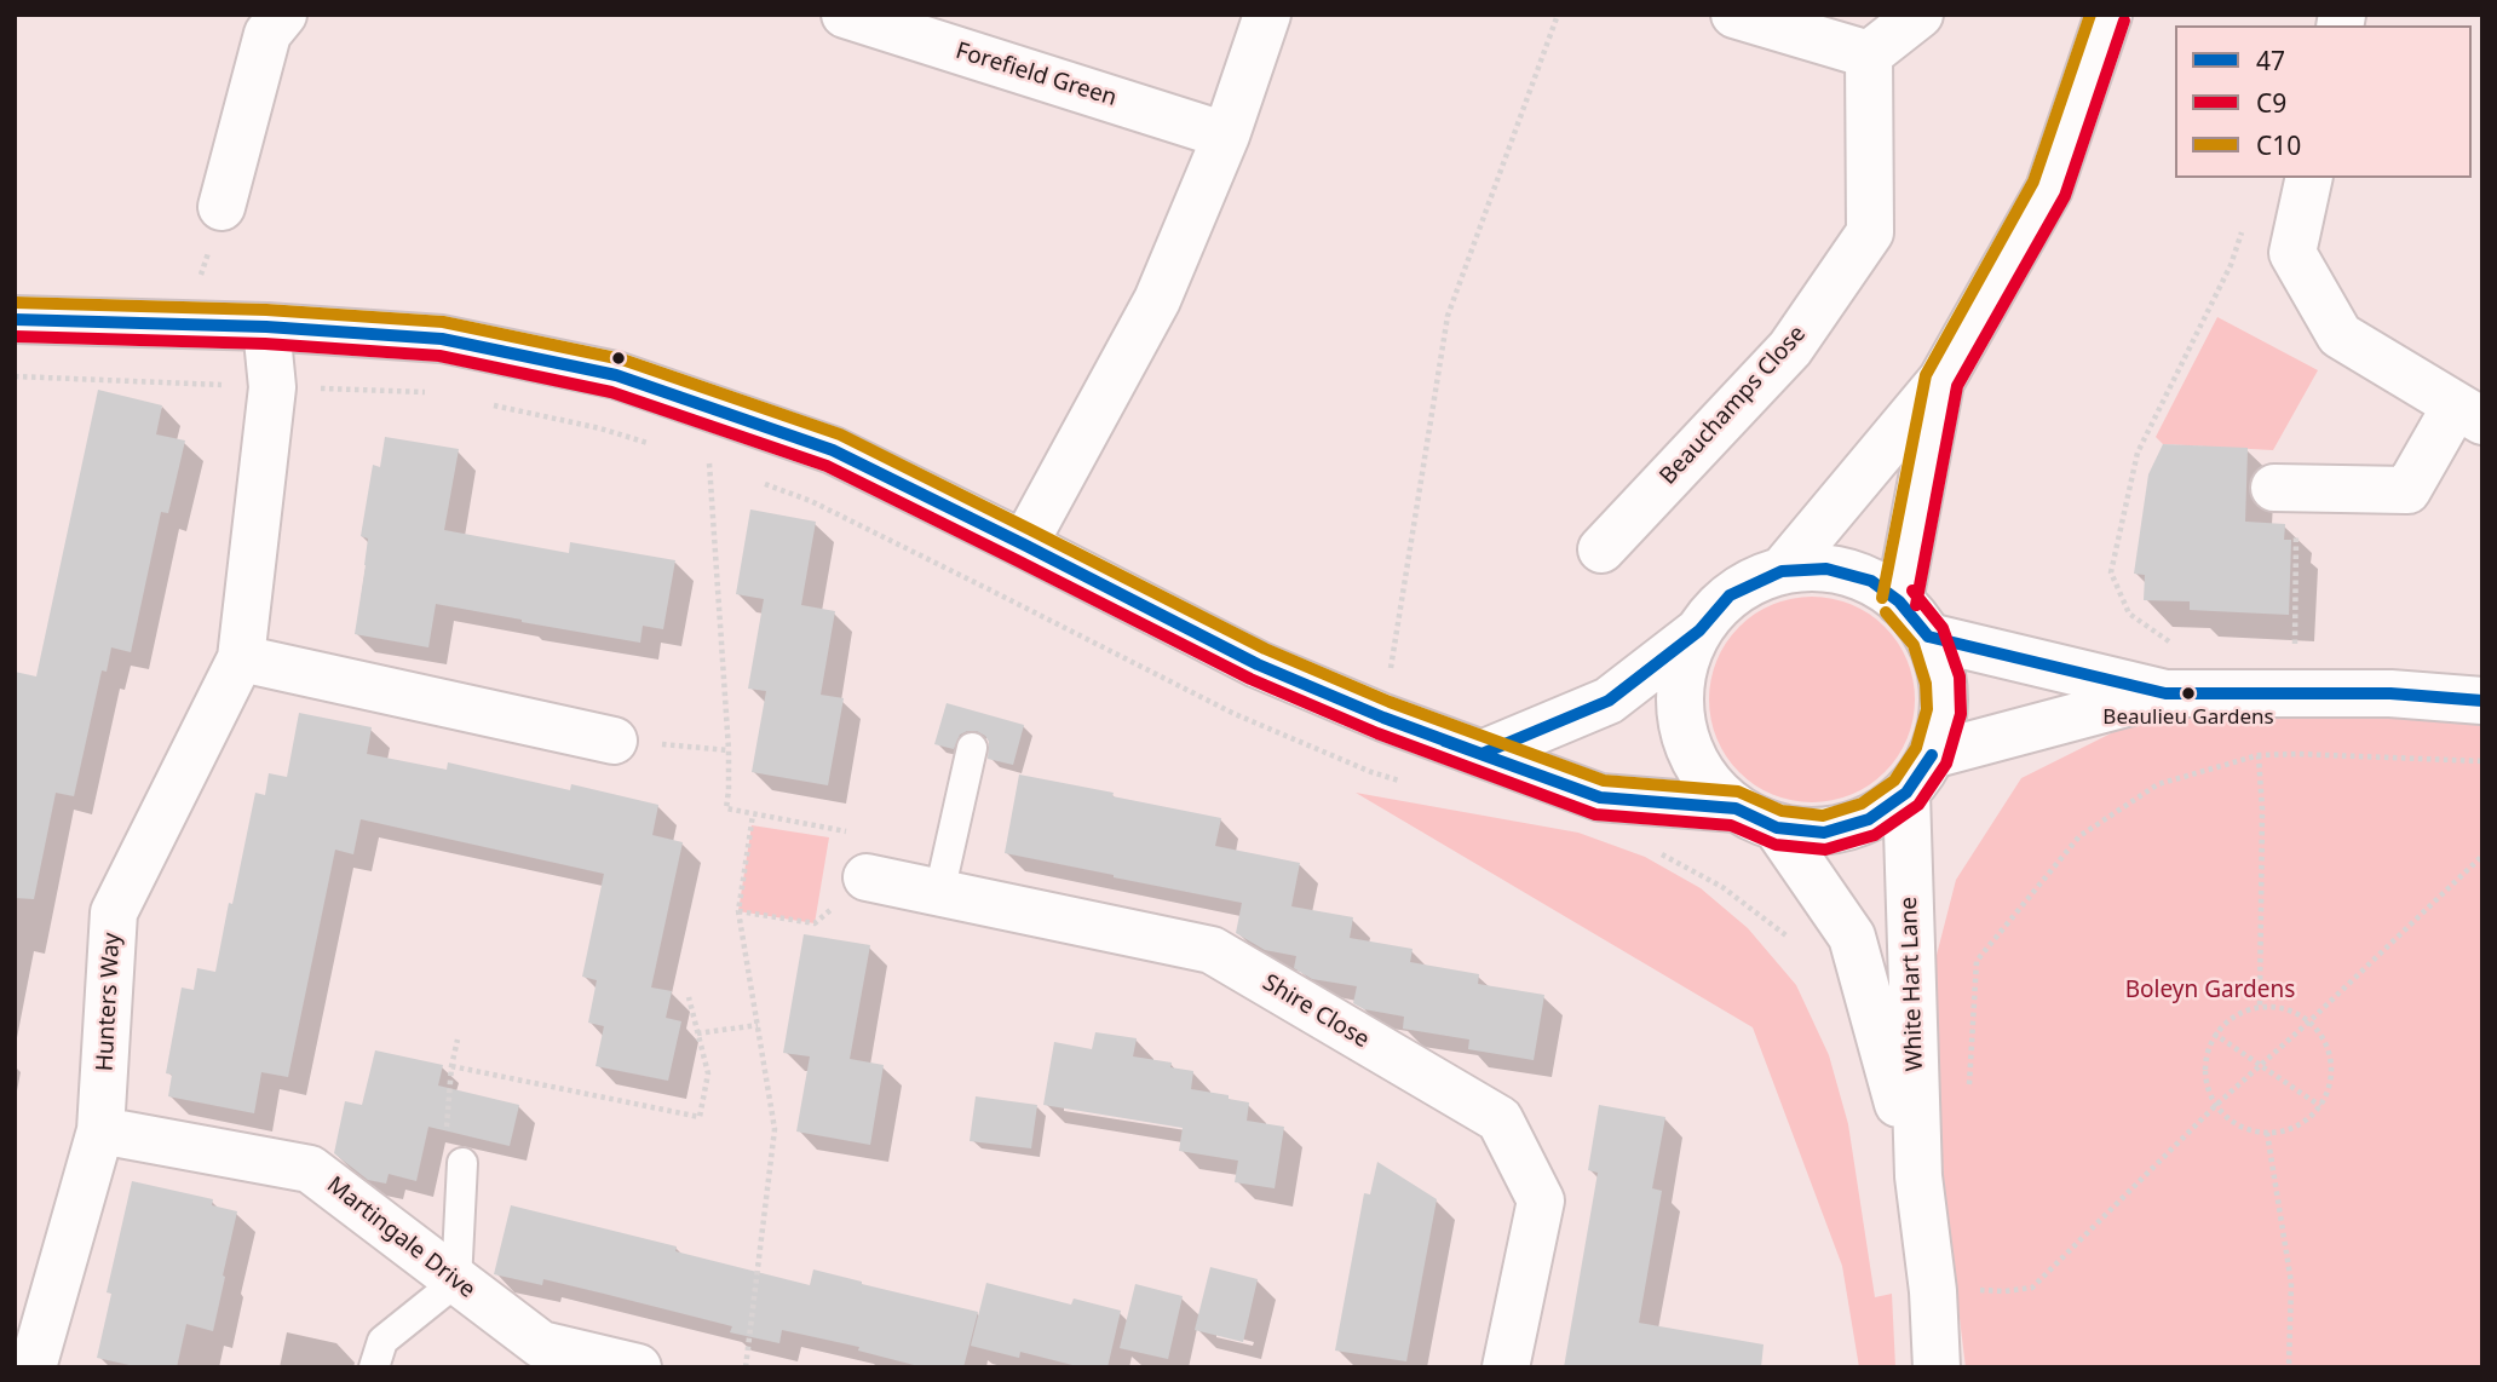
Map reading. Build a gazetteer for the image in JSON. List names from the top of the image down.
{
  "streets": {
    "street": [
      "Forefield Green",
      "Beauchamps Close",
      "White Hart Lane",
      "Hunters Way",
      "Shire Close",
      "Martingale Drive"
    ]
  },
  "crossings": [
    ["Hunters Way", "Martingale Drive"]
  ],
  "parks": ["Boleyn Gardens"],
  "places": ["Beaulieu Gardens"],
  "lines": ["transit line C10", "transit line C9", "transit line 47"],
  "legend": ["47", "C9", "C10"]
}
